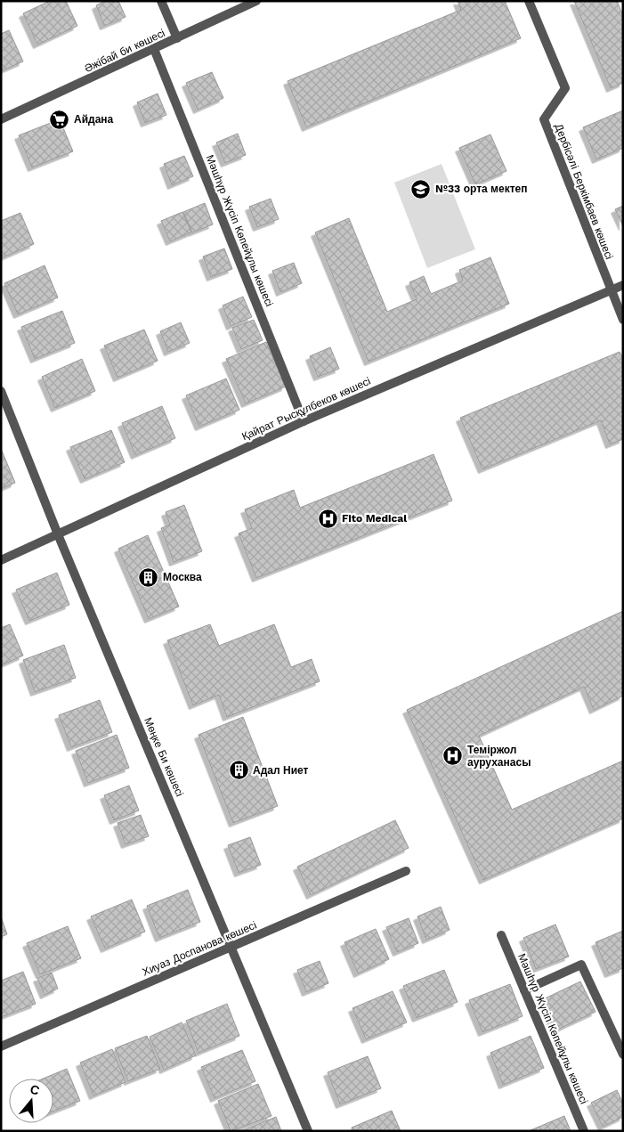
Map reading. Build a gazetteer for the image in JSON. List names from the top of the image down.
{
  "streets": {
    "street": [
      "Әжібай би көшесі",
      "Дербісәлі Беркімбаев көшесі",
      "Мәшһүр Жүсіп Көпейұлы көшесі",
      "Қайрат Рысқұлбеков көшесі",
      "Мөңке Би көшесі",
      "Хиуаз Доспанова көшесі"
    ]
  },
  "crossings": [
    ["Әжібай би көшесі", "Мәшһүр Жүсіп Көпейұлы көшесі"],
    ["Дербісәлі Беркімбаев көшесі", "Қайрат Рысқұлбеков көшесі"],
    ["Мәшһүр Жүсіп Көпейұлы көшесі", "Қайрат Рысқұлбеков көшесі"],
    ["Қайрат Рысқұлбеков көшесі", "Мөңке Би көшесі"],
    ["Мөңке Би көшесі", "Хиуаз Доспанова көшесі"]
  ],
  "places": {
    "supermarket": ["Айдана"],
    "school or university": ["№33 орта мектеп"],
    "hospital": ["Fito Medical", "Теміржол ауруханасы"],
    "building": ["Москва", "Адал Ниет"]
  },
  "north": "top"
}
